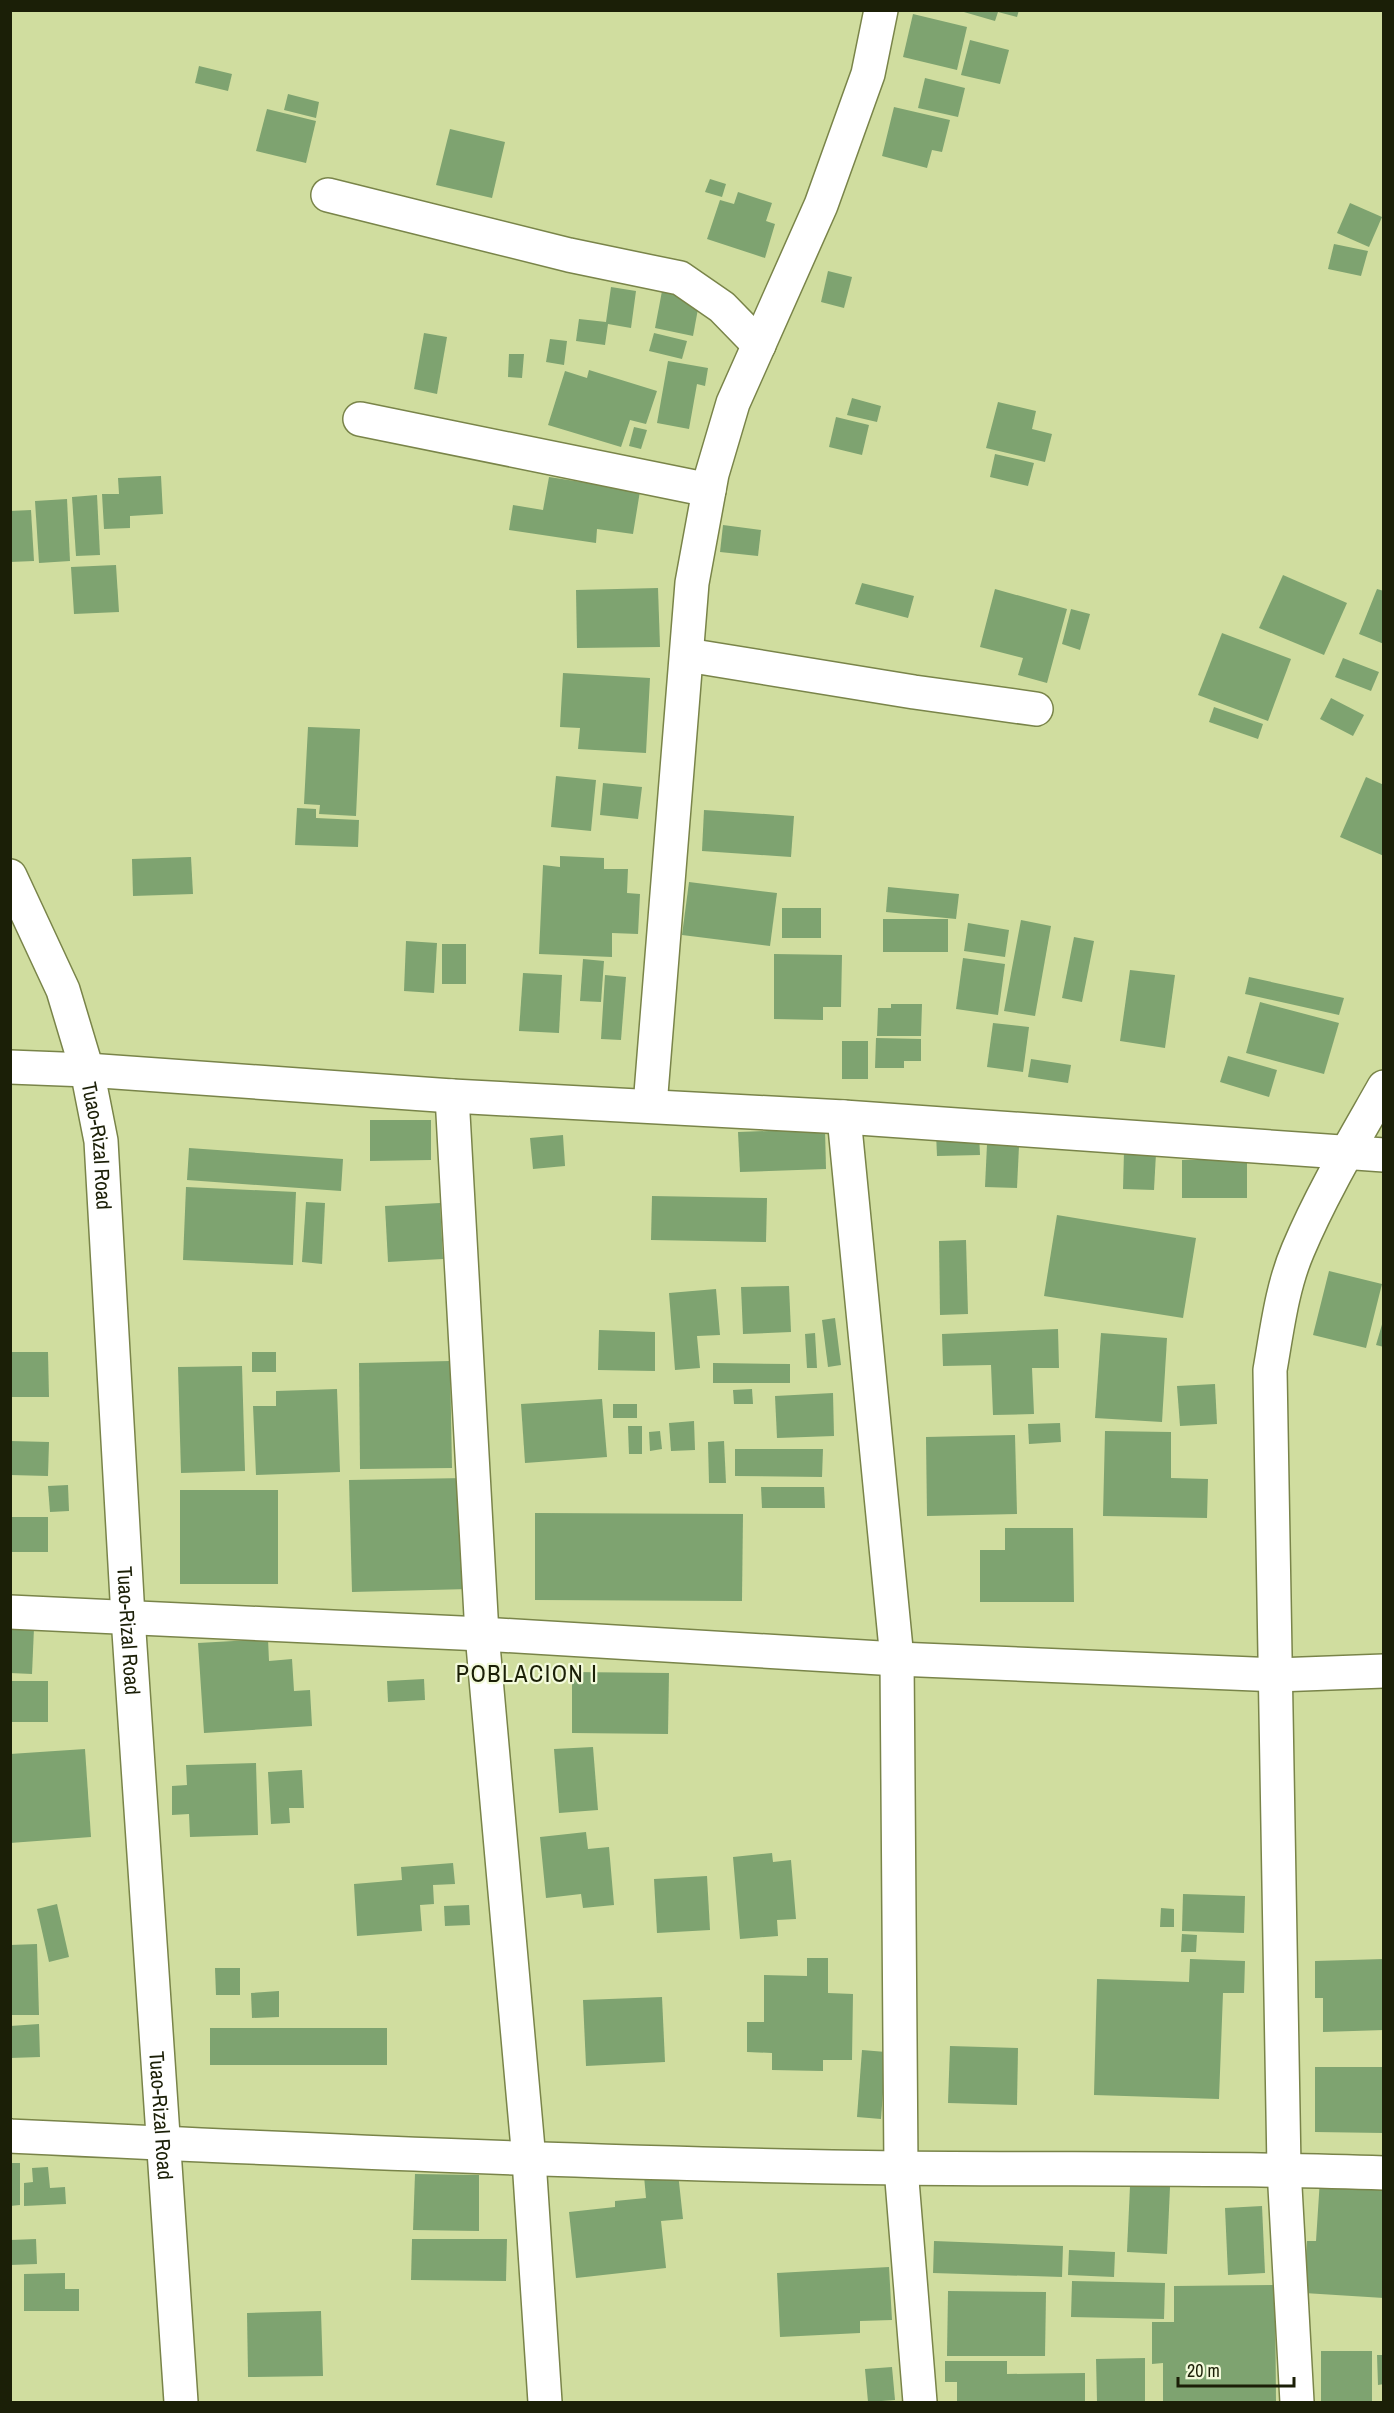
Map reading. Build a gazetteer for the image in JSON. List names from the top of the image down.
{
  "streets": {
    "street": ["Tuao-Rizal Road"]
  },
  "districts": ["POBLACION I"],
  "scale_bar": "20 m"
}
